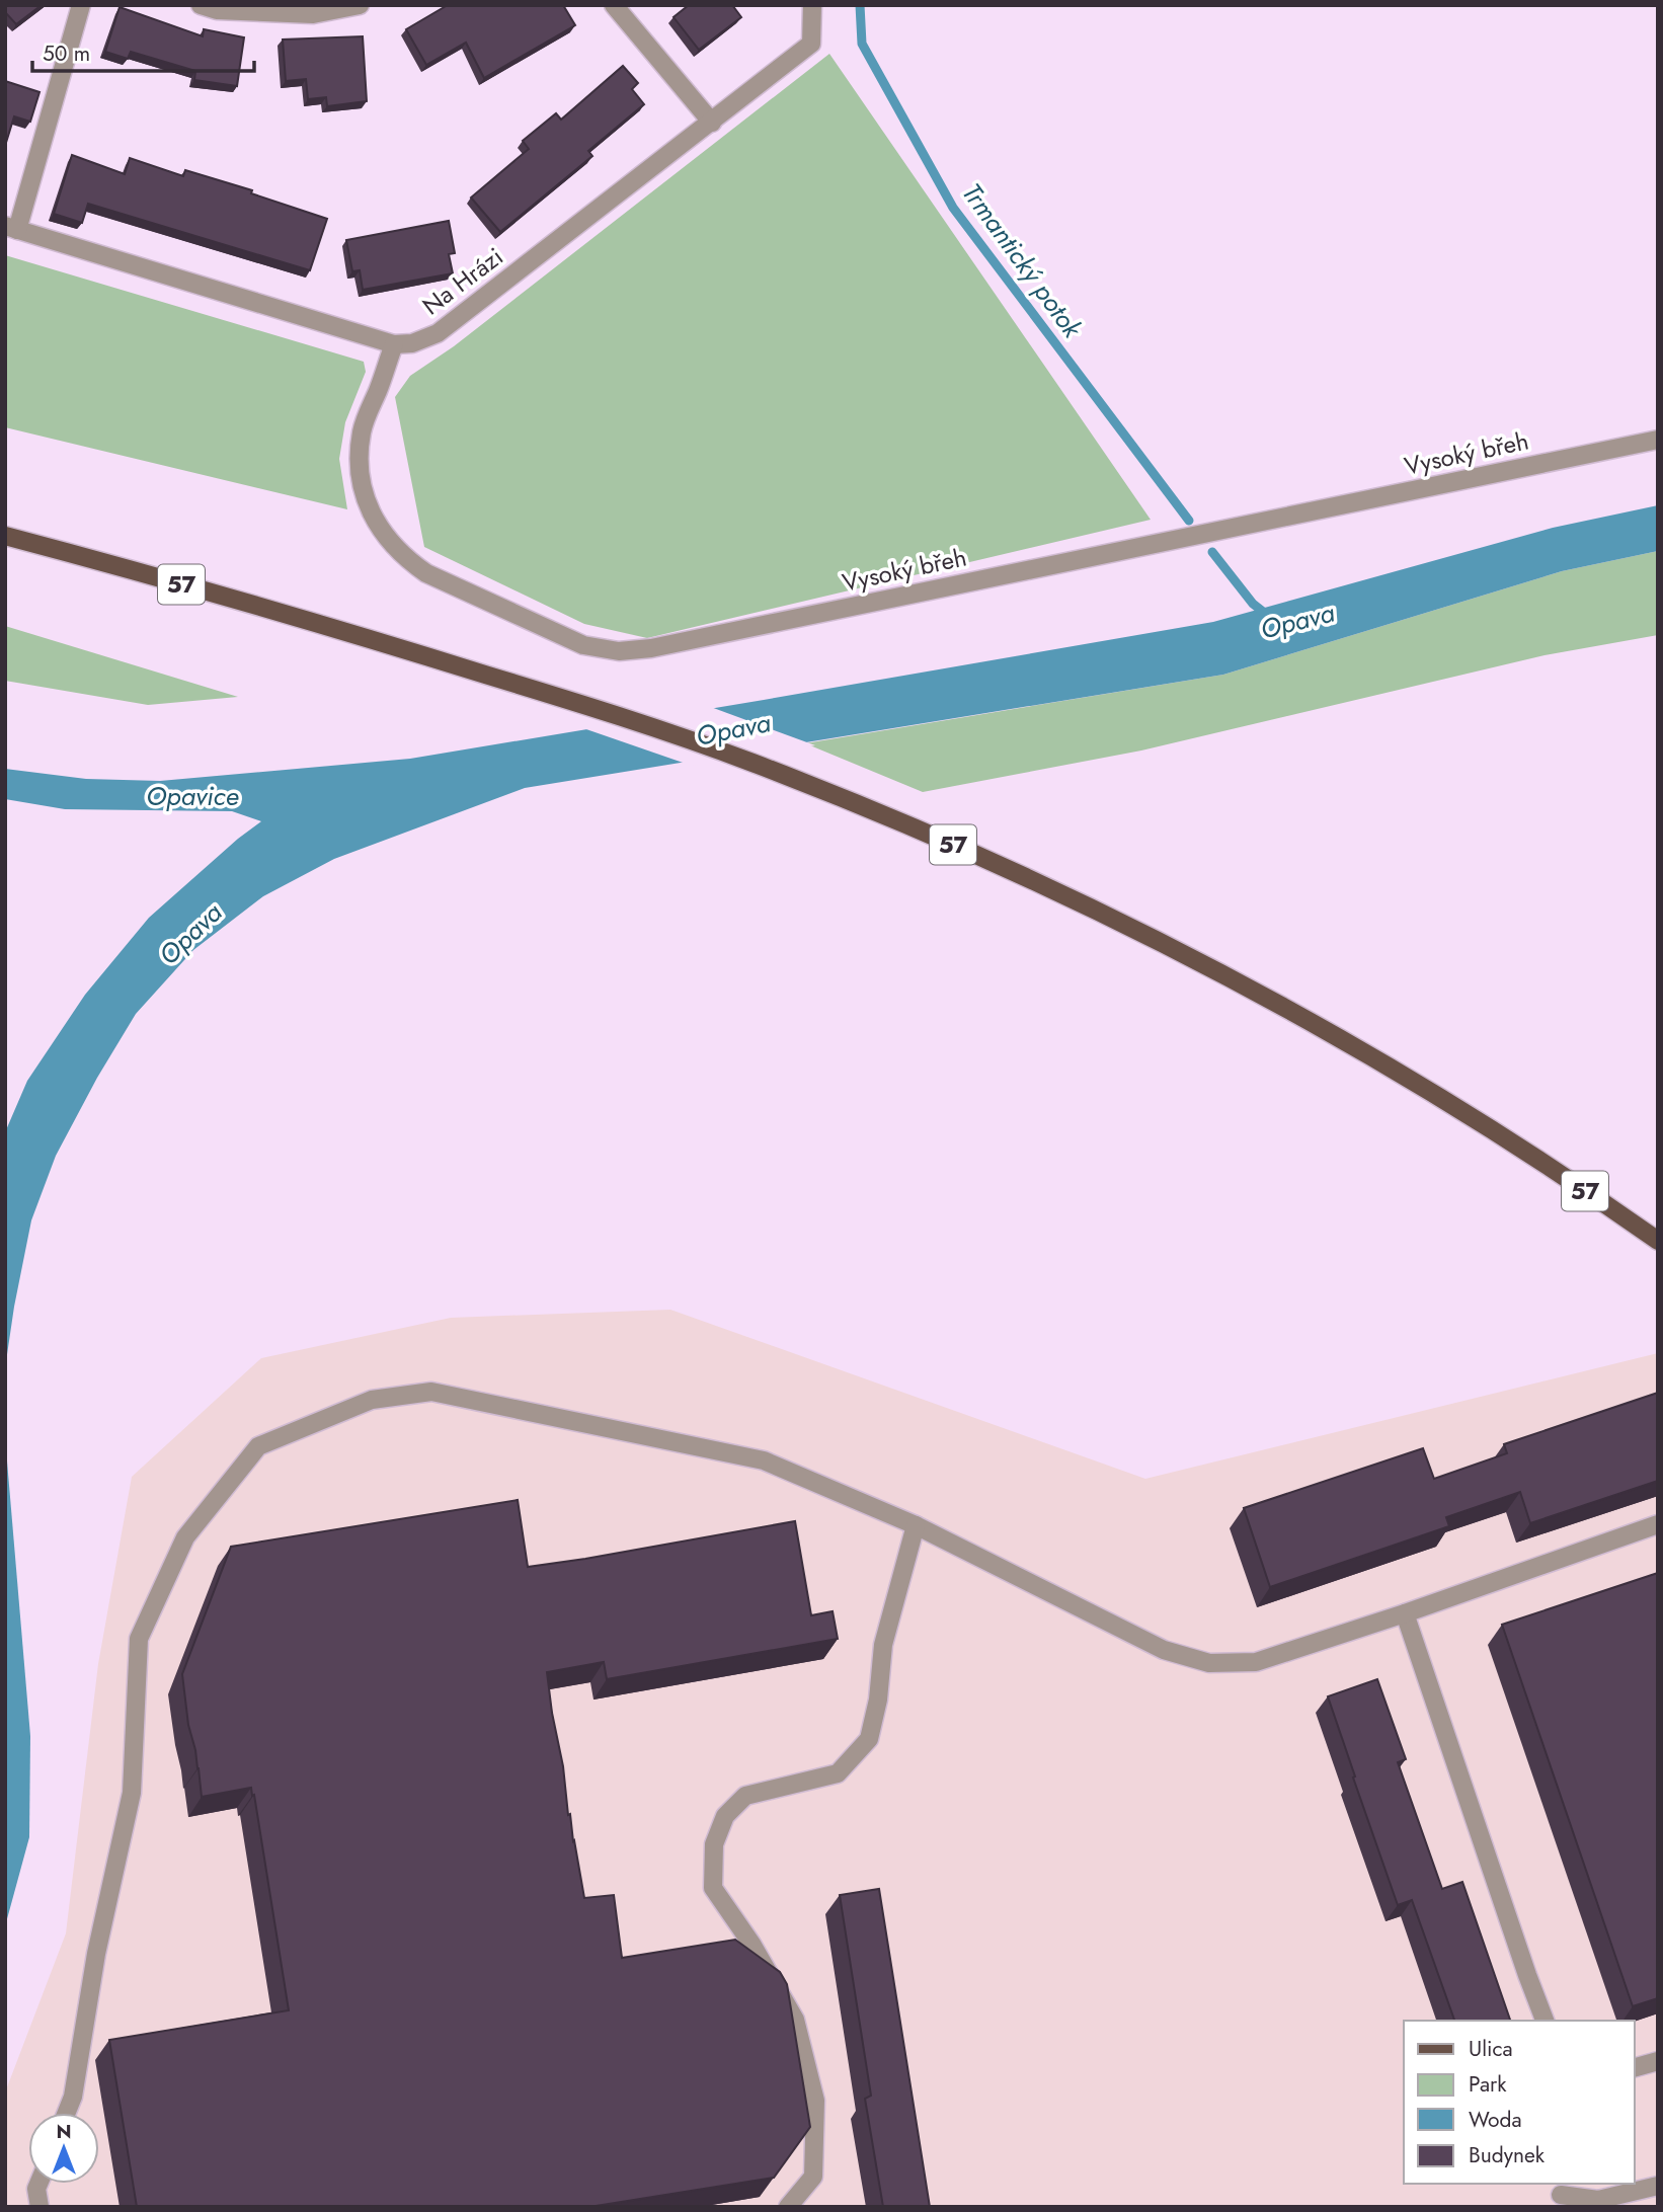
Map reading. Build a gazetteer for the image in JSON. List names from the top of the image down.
{
  "streets": {
    "main road": ["57"],
    "street": ["Na Hrázi", "Vysoký břeh"]
  },
  "crossings": [
    ["Na Hrázi", "Vysoký břeh"]
  ],
  "water": ["Trmantický potok", "Opava", "Opavice"],
  "legend": [
    "Ulica",
    "Park",
    "Woda",
    "Budynek"
  ],
  "scale_bar": "50 m",
  "north": "top"
}
